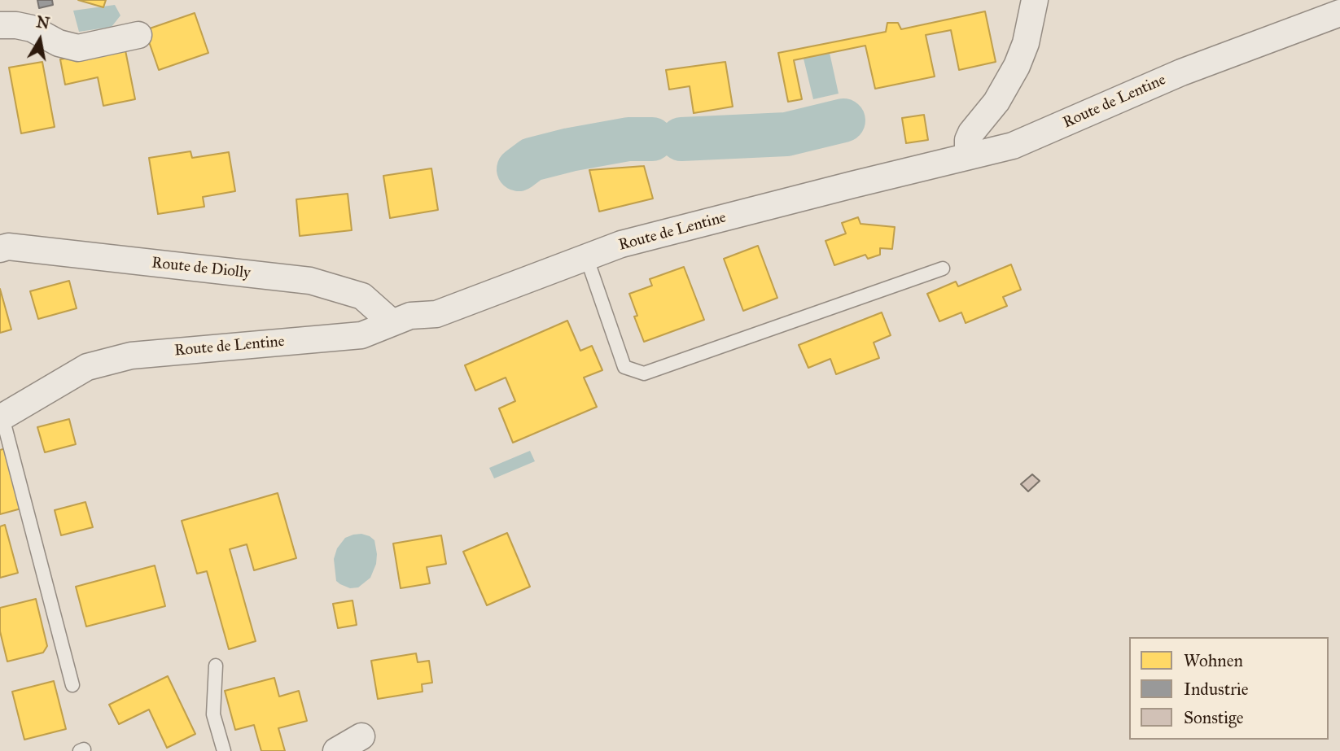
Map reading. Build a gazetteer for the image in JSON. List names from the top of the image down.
{
  "streets": {
    "street": ["Route de Lentine", "Route de Diolly"]
  },
  "crossings": [
    ["Route de Lentine", "Route de Diolly"]
  ],
  "legend": ["Wohnen", "Industrie", "Sonstige"],
  "north": "top"
}
